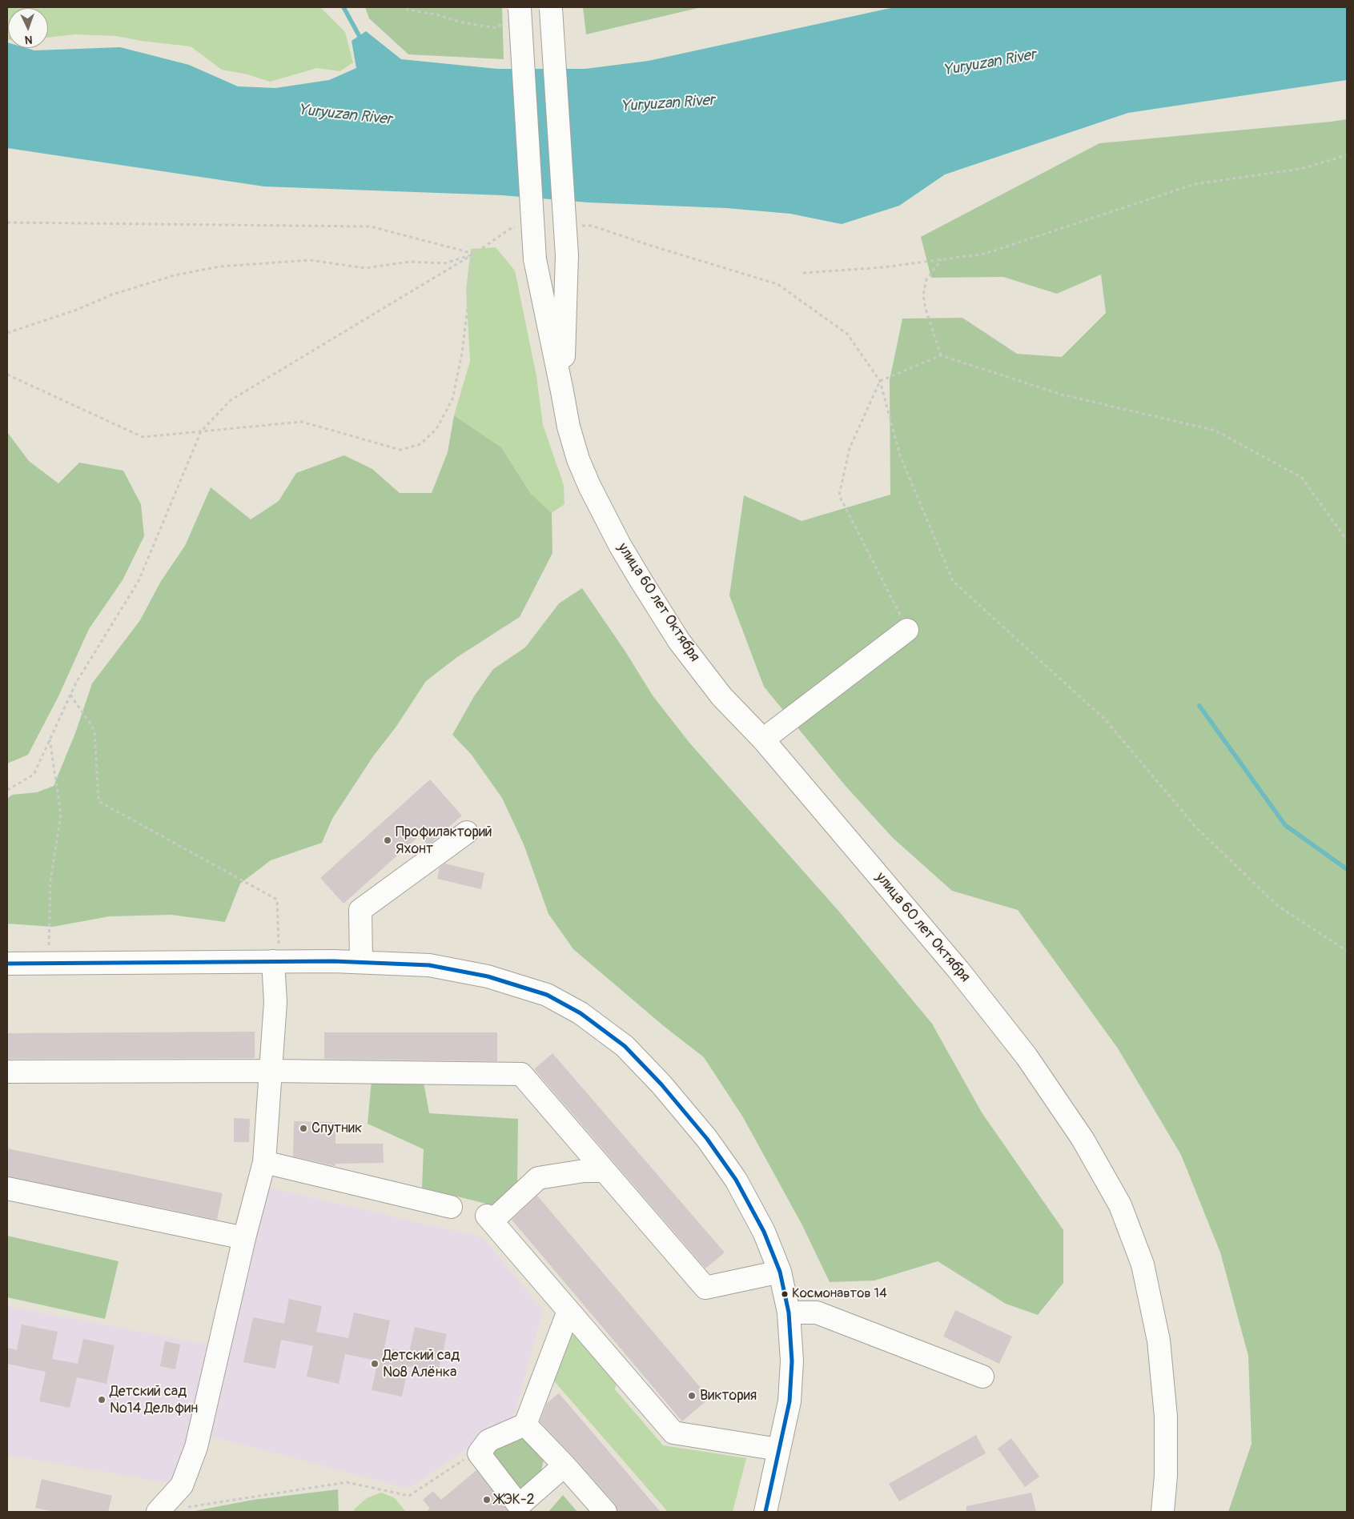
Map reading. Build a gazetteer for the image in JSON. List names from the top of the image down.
{
  "streets": {
    "main road": ["улица 60 лет Октября"]
  },
  "water": ["Yuryuzan River"],
  "places": [
    "Профилакторий Яхонт",
    "Спутник",
    "Космонавтов 14",
    "Детский сад №8 Алёнка",
    "Виктория",
    "Детский сад №14 Дельфин",
    "ЖЭК-2"
  ],
  "north": "bottom"
}
